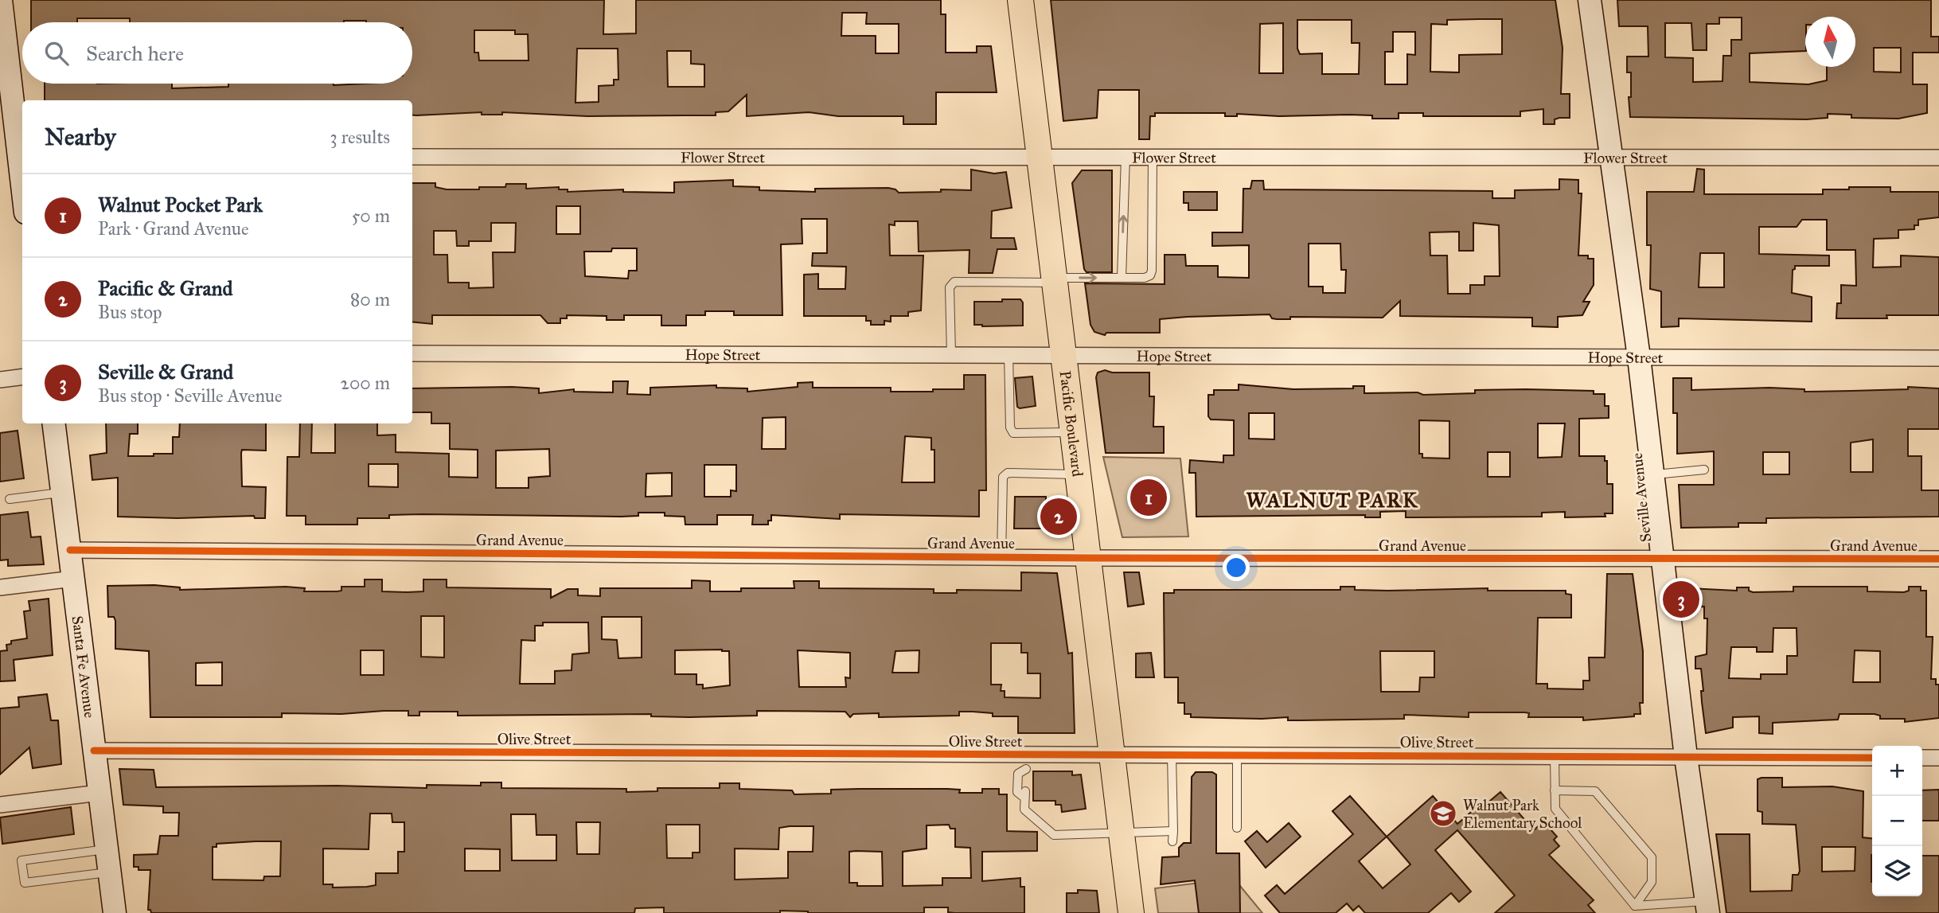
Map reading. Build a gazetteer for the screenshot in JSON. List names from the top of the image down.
{
  "streets": {
    "main road": ["Pacific Boulevard"],
    "street": [
      "Flower Street",
      "Hope Street",
      "Seville Avenue",
      "Grand Avenue",
      "Santa Fe Avenue",
      "Olive Street"
    ]
  },
  "crossings": [
    ["Flower Street", "Pacific Boulevard"],
    ["Flower Street", "Seville Avenue"],
    ["Hope Street", "Pacific Boulevard"],
    ["Hope Street", "Seville Avenue"],
    ["Pacific Boulevard", "Grand Avenue"],
    ["Pacific Boulevard", "Olive Street"],
    ["Seville Avenue", "Grand Avenue"],
    ["Seville Avenue", "Olive Street"],
    ["Grand Avenue", "Santa Fe Avenue"],
    ["Santa Fe Avenue", "Olive Street"]
  ],
  "districts": ["WALNUT PARK"],
  "places": {
    "school or university": ["Walnut Park Elementary School"]
  },
  "north": "top",
  "page": {
    "search": "Search here",
    "heading": ["Nearby", "3 results"],
    "list": [
      {
        "mark": "1",
        "name": "Walnut Pocket Park",
        "note": "Park · Grand Avenue",
        "value": "50 m"
      },
      {
        "mark": "2",
        "name": "Pacific & Grand",
        "note": "Bus stop",
        "value": "80 m"
      },
      {
        "mark": "3",
        "name": "Seville & Grand",
        "note": "Bus stop · Seville Avenue",
        "value": "200 m"
      }
    ],
    "pins": ["1", "2", "3"],
    "map_buttons": ["+", "−"]
  }
}
